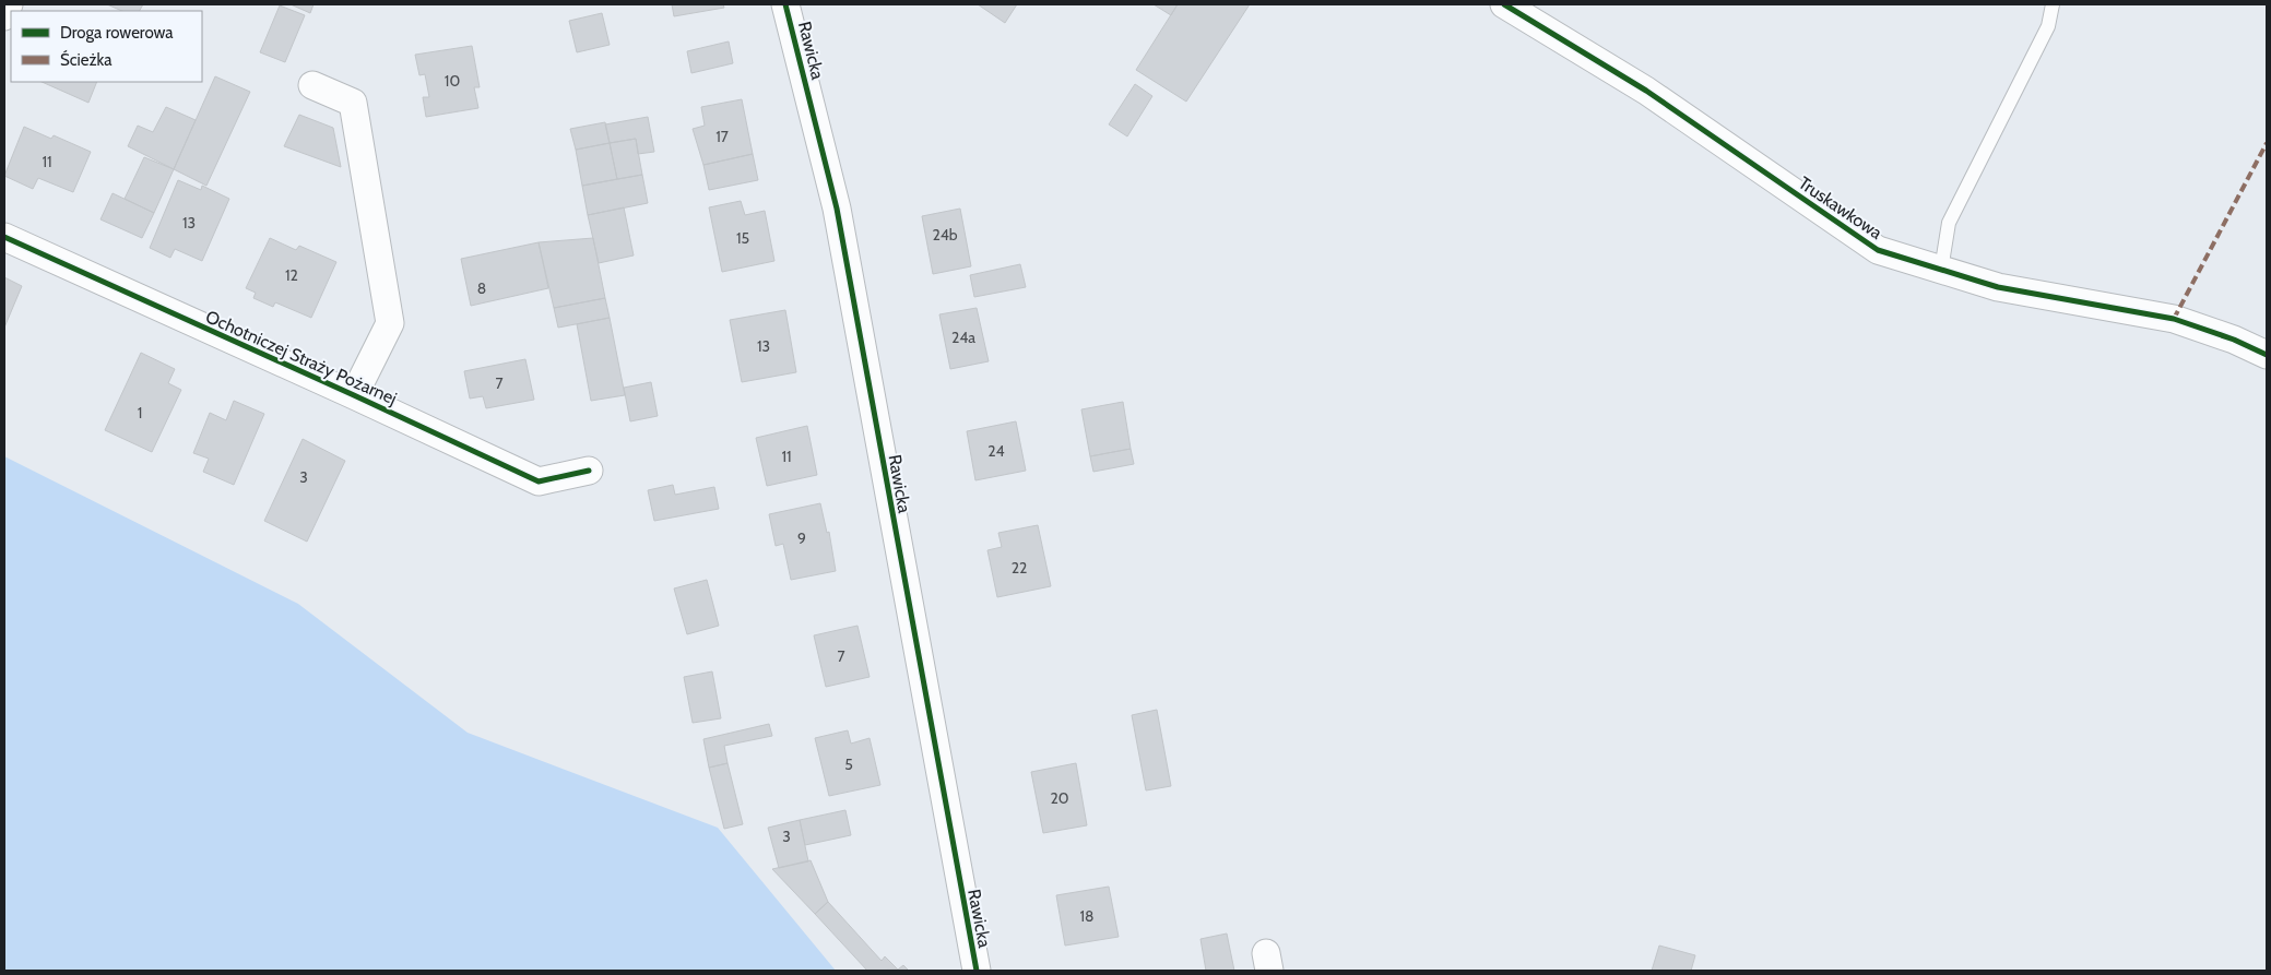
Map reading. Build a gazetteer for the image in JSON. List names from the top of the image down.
{
  "streets": {
    "street": ["Rawicka", "Truskawkowa", "Ochotniczej Straży Pożarnej"]
  },
  "house_numbers": [
    "10",
    "17",
    "11",
    "13",
    "24b",
    "15",
    "12",
    "8",
    "24a",
    "13",
    "7",
    "1",
    "24",
    "11",
    "3",
    "9",
    "22",
    "7",
    "5",
    "20",
    "3",
    "18"
  ],
  "legend": ["Droga rowerowa", "Ścieżka"]
}
